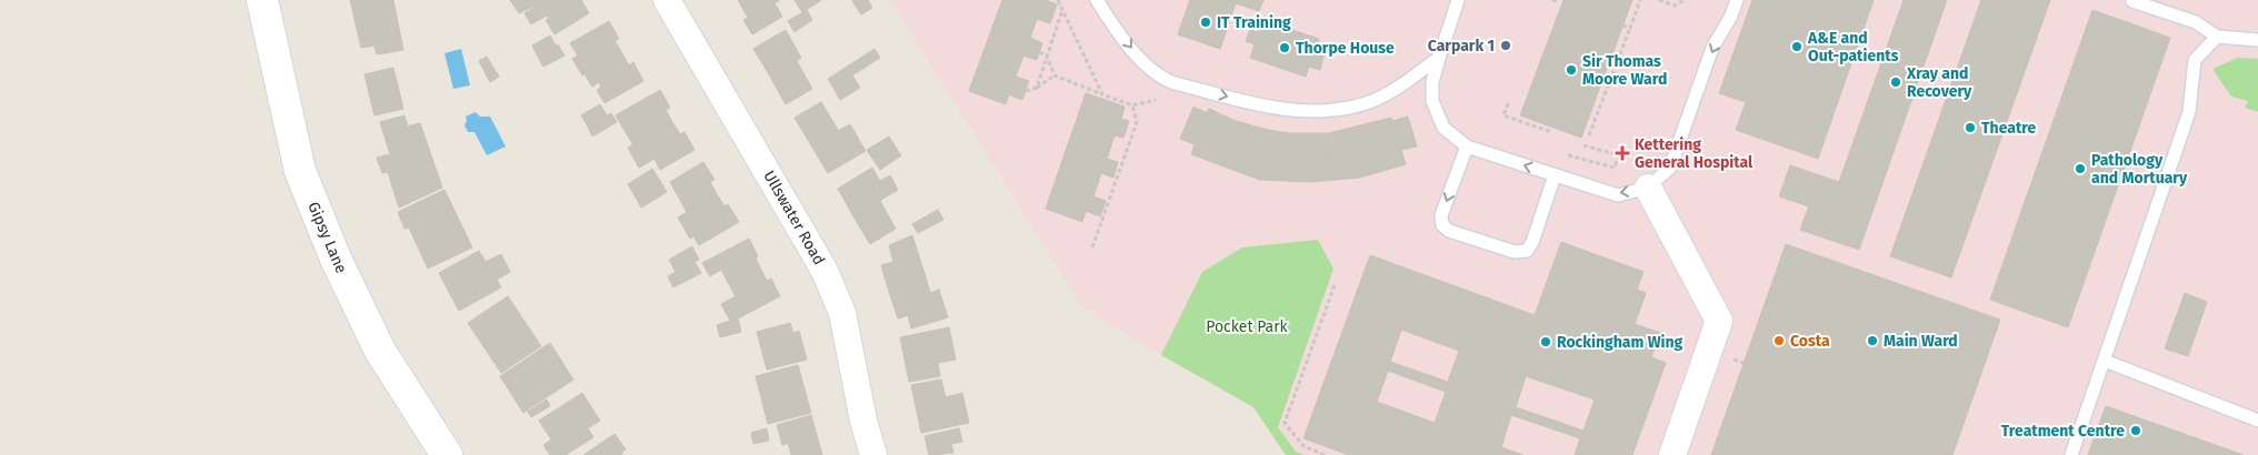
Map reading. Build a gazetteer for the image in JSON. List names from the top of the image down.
{
  "streets": {
    "main road": ["Gipsy Lane"],
    "street": ["Ullswater Road"]
  },
  "parks": ["Pocket Park"],
  "places": {
    "other": [
      "IT Training",
      "Carpark 1",
      "A&E and Out-patients",
      "Thorpe House",
      "Sir Thomas Moore Ward",
      "Xray and Recovery",
      "Theatre",
      "Pathology and Mortuary",
      "Costa",
      "Main Ward",
      "Rockingham Wing",
      "Treatment Centre"
    ],
    "health": ["Kettering General Hospital"]
  }
}
